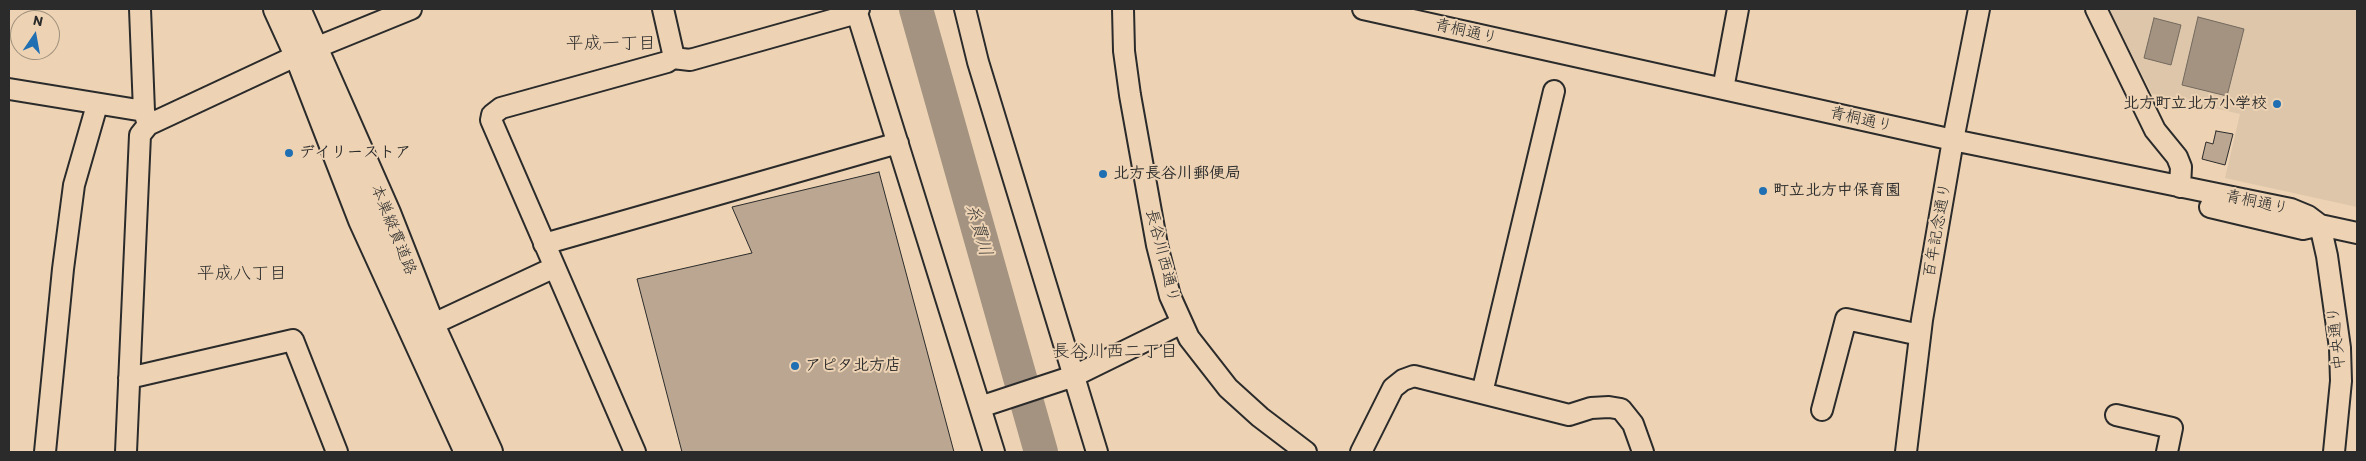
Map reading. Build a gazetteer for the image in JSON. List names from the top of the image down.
{
  "streets": {
    "main road": ["本巣縦貫道路"],
    "street": [
      "青桐通り",
      "百年記念通り",
      "長谷川西通り",
      "中央通り"
    ]
  },
  "crossings": [
    ["青桐通り", "百年記念通り"],
    ["青桐通り", "中央通り"]
  ],
  "districts": ["平成一丁目", "平成八丁目", "長谷川西二丁目"],
  "water": ["糸貫川"],
  "places": [
    "北方町立北方小学校",
    "デイリーストア",
    "北方長谷川郵便局",
    "町立北方中保育園",
    "アピタ北方店"
  ],
  "north": "top"
}
